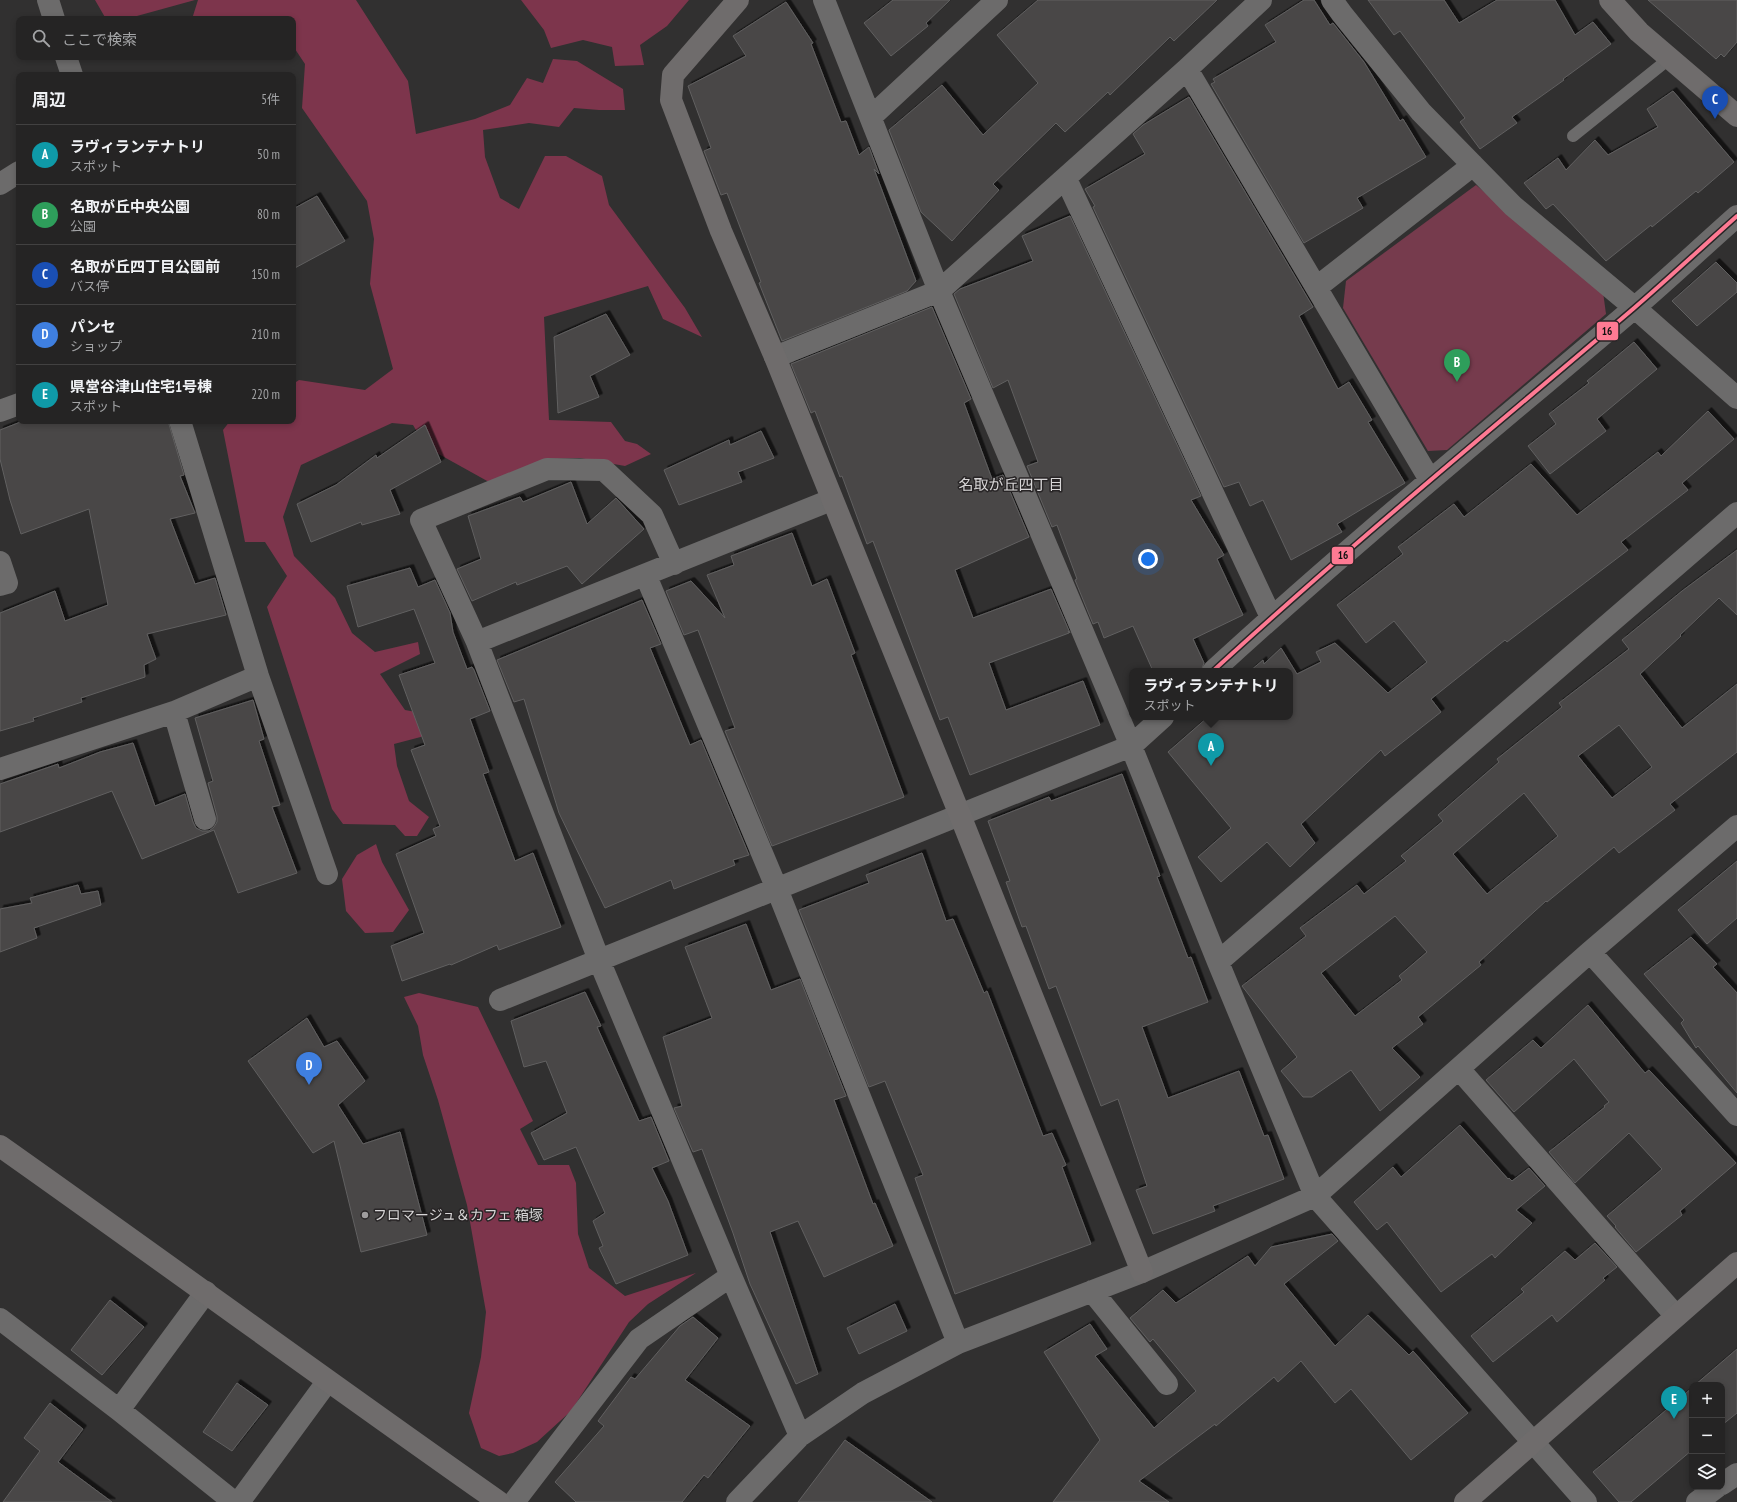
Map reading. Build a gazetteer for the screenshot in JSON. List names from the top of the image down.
{
  "districts": ["名取が丘四丁目"],
  "places": ["フロマージュ＆カフェ 箱塚"],
  "lines": ["transit line 16"],
  "page": {
    "search": "ここで検索",
    "heading": ["周辺", "5件"],
    "pins": [
      "C",
      "B",
      "A",
      "D",
      "E"
    ],
    "list": [
      {
        "mark": "A",
        "name": "ラヴィランテナトリ",
        "note": "スポット",
        "value": "50 m"
      },
      {
        "mark": "B",
        "name": "名取が丘中央公園",
        "note": "公園",
        "value": "80 m"
      },
      {
        "mark": "C",
        "name": "名取が丘四丁目公園前",
        "note": "バス停",
        "value": "150 m"
      },
      {
        "mark": "D",
        "name": "パンセ",
        "note": "ショップ",
        "value": "210 m"
      },
      {
        "mark": "E",
        "name": "県営谷津山住宅1号棟",
        "note": "スポット",
        "value": "220 m"
      }
    ],
    "popup": ["ラヴィランテナトリ", "スポット"],
    "map_buttons": ["+", "−"]
  }
}
